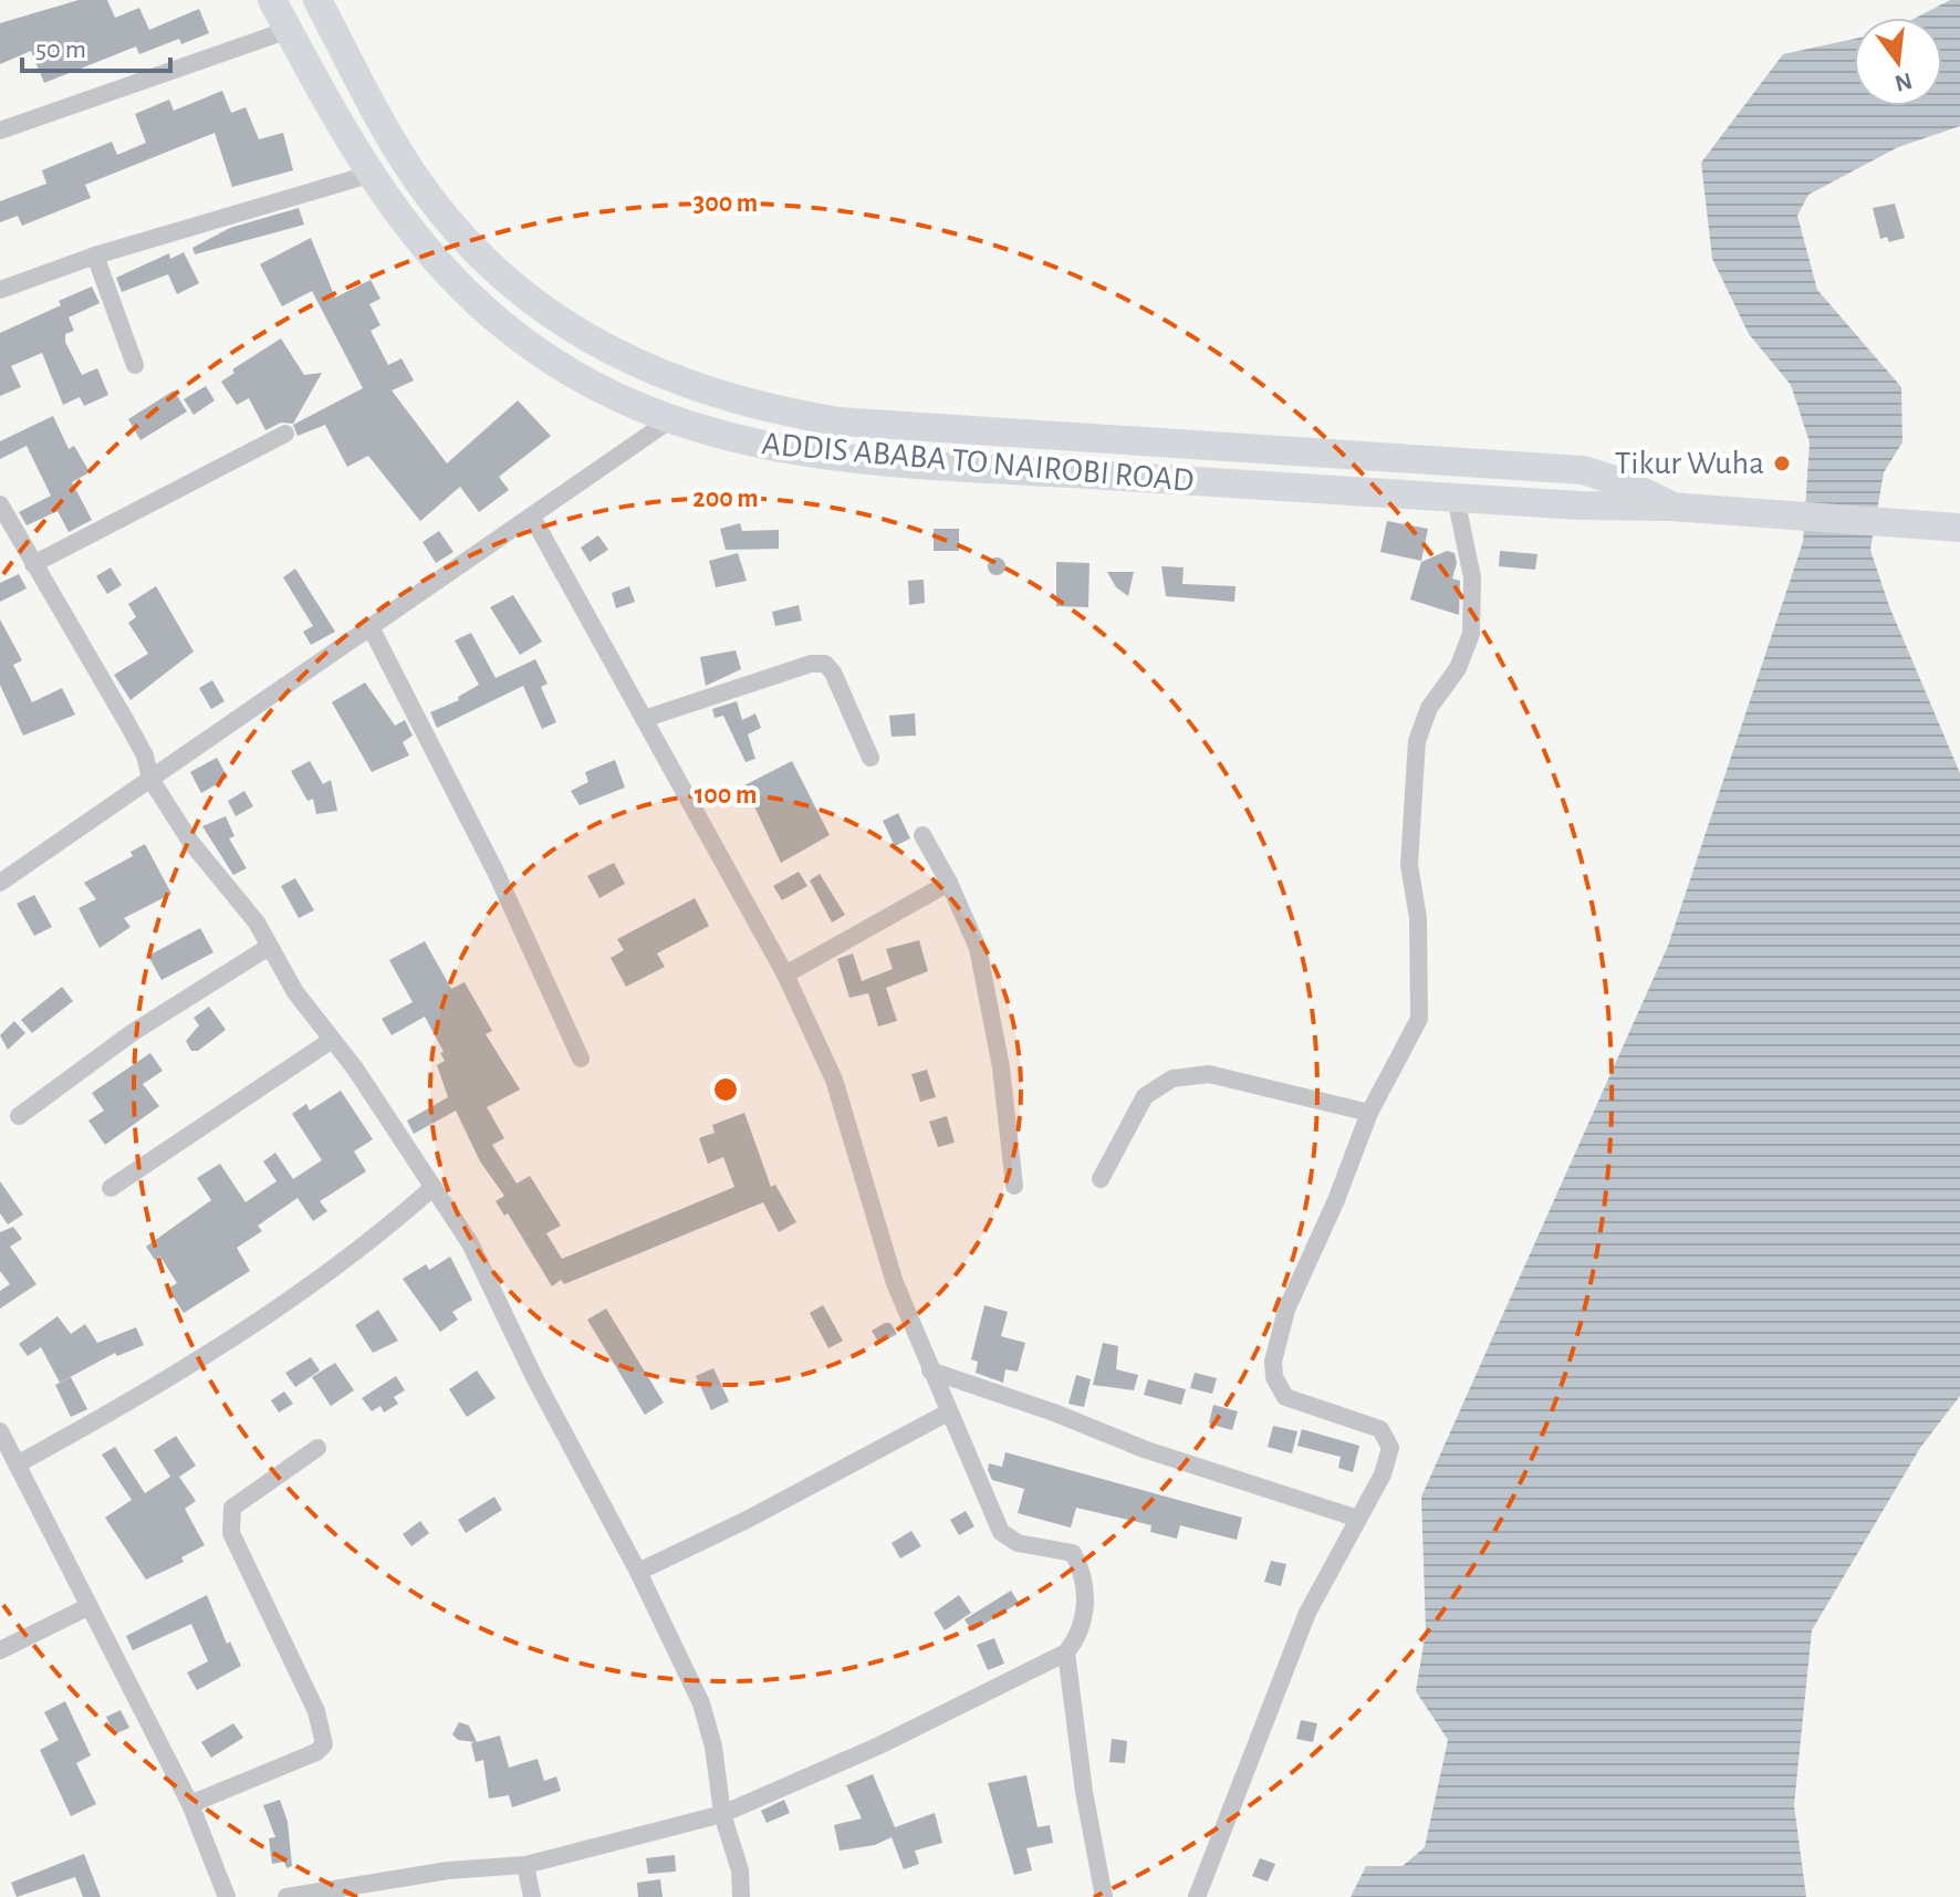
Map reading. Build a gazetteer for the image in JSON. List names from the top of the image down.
{
  "streets": {
    "highway": ["ADDIS ABABA TO NAIROBI ROAD"]
  },
  "places": ["Tikur Wuha"],
  "scale_bar": "50 m",
  "north": "bottom",
  "rings": ["300 m", "200 m", "100 m"]
}
